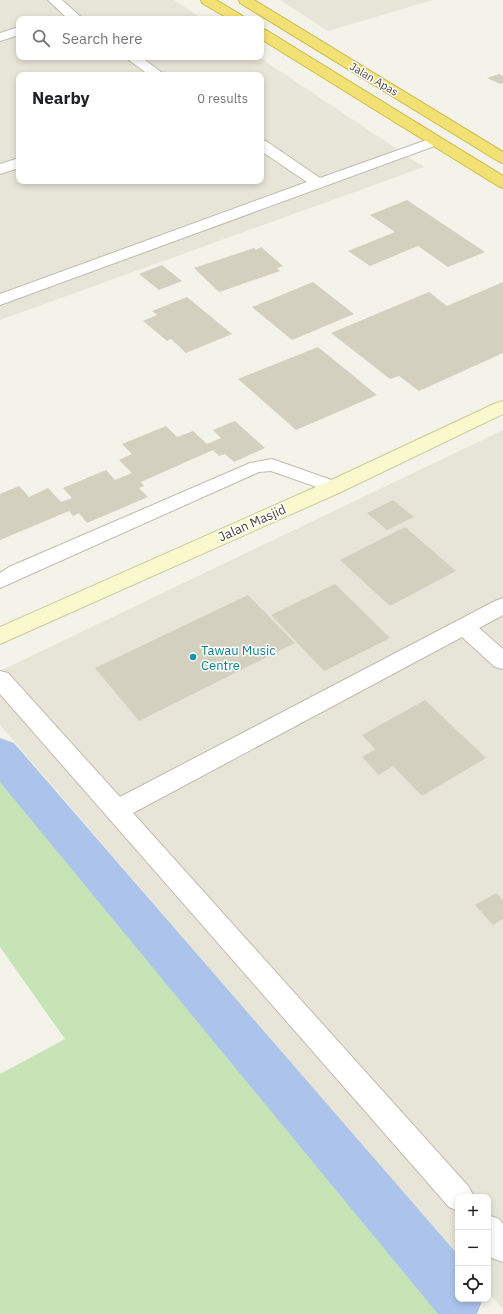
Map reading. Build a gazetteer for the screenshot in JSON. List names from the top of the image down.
{
  "streets": {
    "highway": ["Jalan Apas"],
    "street": ["Jalan Masjid"]
  },
  "places": ["Tawau Music Centre"],
  "page": {
    "search": "Search here",
    "heading": ["Nearby", "0 results"],
    "map_buttons": ["+", "−"]
  }
}
